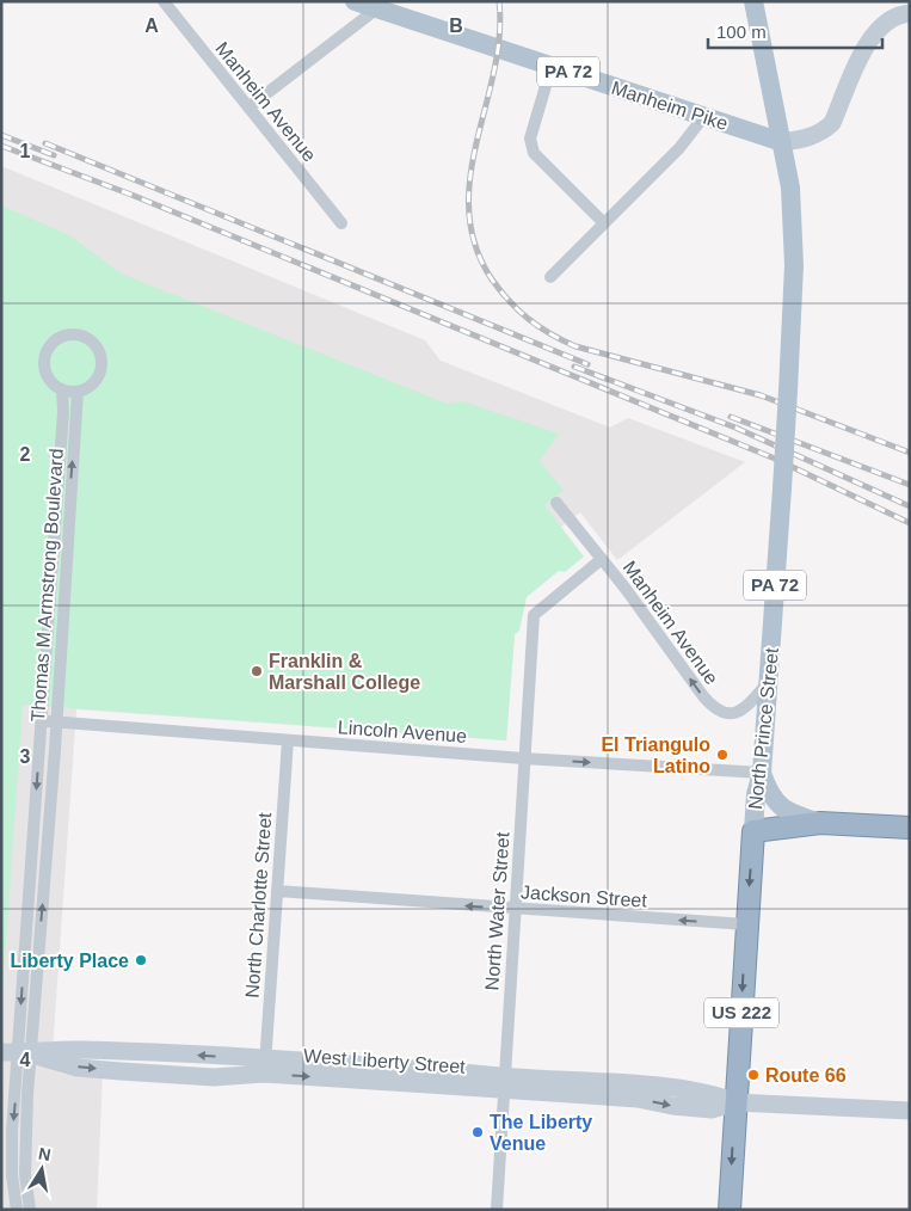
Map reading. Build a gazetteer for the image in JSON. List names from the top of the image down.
{
  "streets": {
    "highway": ["North Prince Street", "US 222"],
    "main road": ["PA 72", "Manheim Pike", "West Liberty Street"],
    "street": [
      "Manheim Avenue",
      "Thomas M Armstrong Boulevard",
      "Lincoln Avenue",
      "Jackson Street",
      "North Charlotte Street",
      "North Water Street"
    ]
  },
  "crossings": [
    ["PA 72", "North Prince Street"],
    ["PA 72", "Lincoln Avenue"],
    ["Manheim Avenue", "North Prince Street"],
    ["Manheim Avenue", "North Water Street"],
    ["Manheim Pike", "North Prince Street"],
    ["Thomas M Armstrong Boulevard", "Lincoln Avenue"],
    ["Thomas M Armstrong Boulevard", "West Liberty Street"],
    ["North Prince Street", "Lincoln Avenue"],
    ["North Prince Street", "Jackson Street"],
    ["North Prince Street", "West Liberty Street"],
    ["Lincoln Avenue", "North Charlotte Street"],
    ["Lincoln Avenue", "North Water Street"],
    ["Jackson Street", "North Charlotte Street"],
    ["Jackson Street", "North Water Street"],
    ["North Charlotte Street", "West Liberty Street"],
    ["North Water Street", "West Liberty Street"]
  ],
  "one_way": ["Jackson Street"],
  "places": [
    "Franklin & Marshall College",
    "El Triangulo Latino",
    "Liberty Place",
    "Route 66",
    "The Liberty Venue"
  ],
  "scale_bar": "100 m",
  "north": "top",
  "grid": {
    "columns": ["A", "B"],
    "rows": [
      "1",
      "2",
      "3",
      "4"
    ]
  }
}
